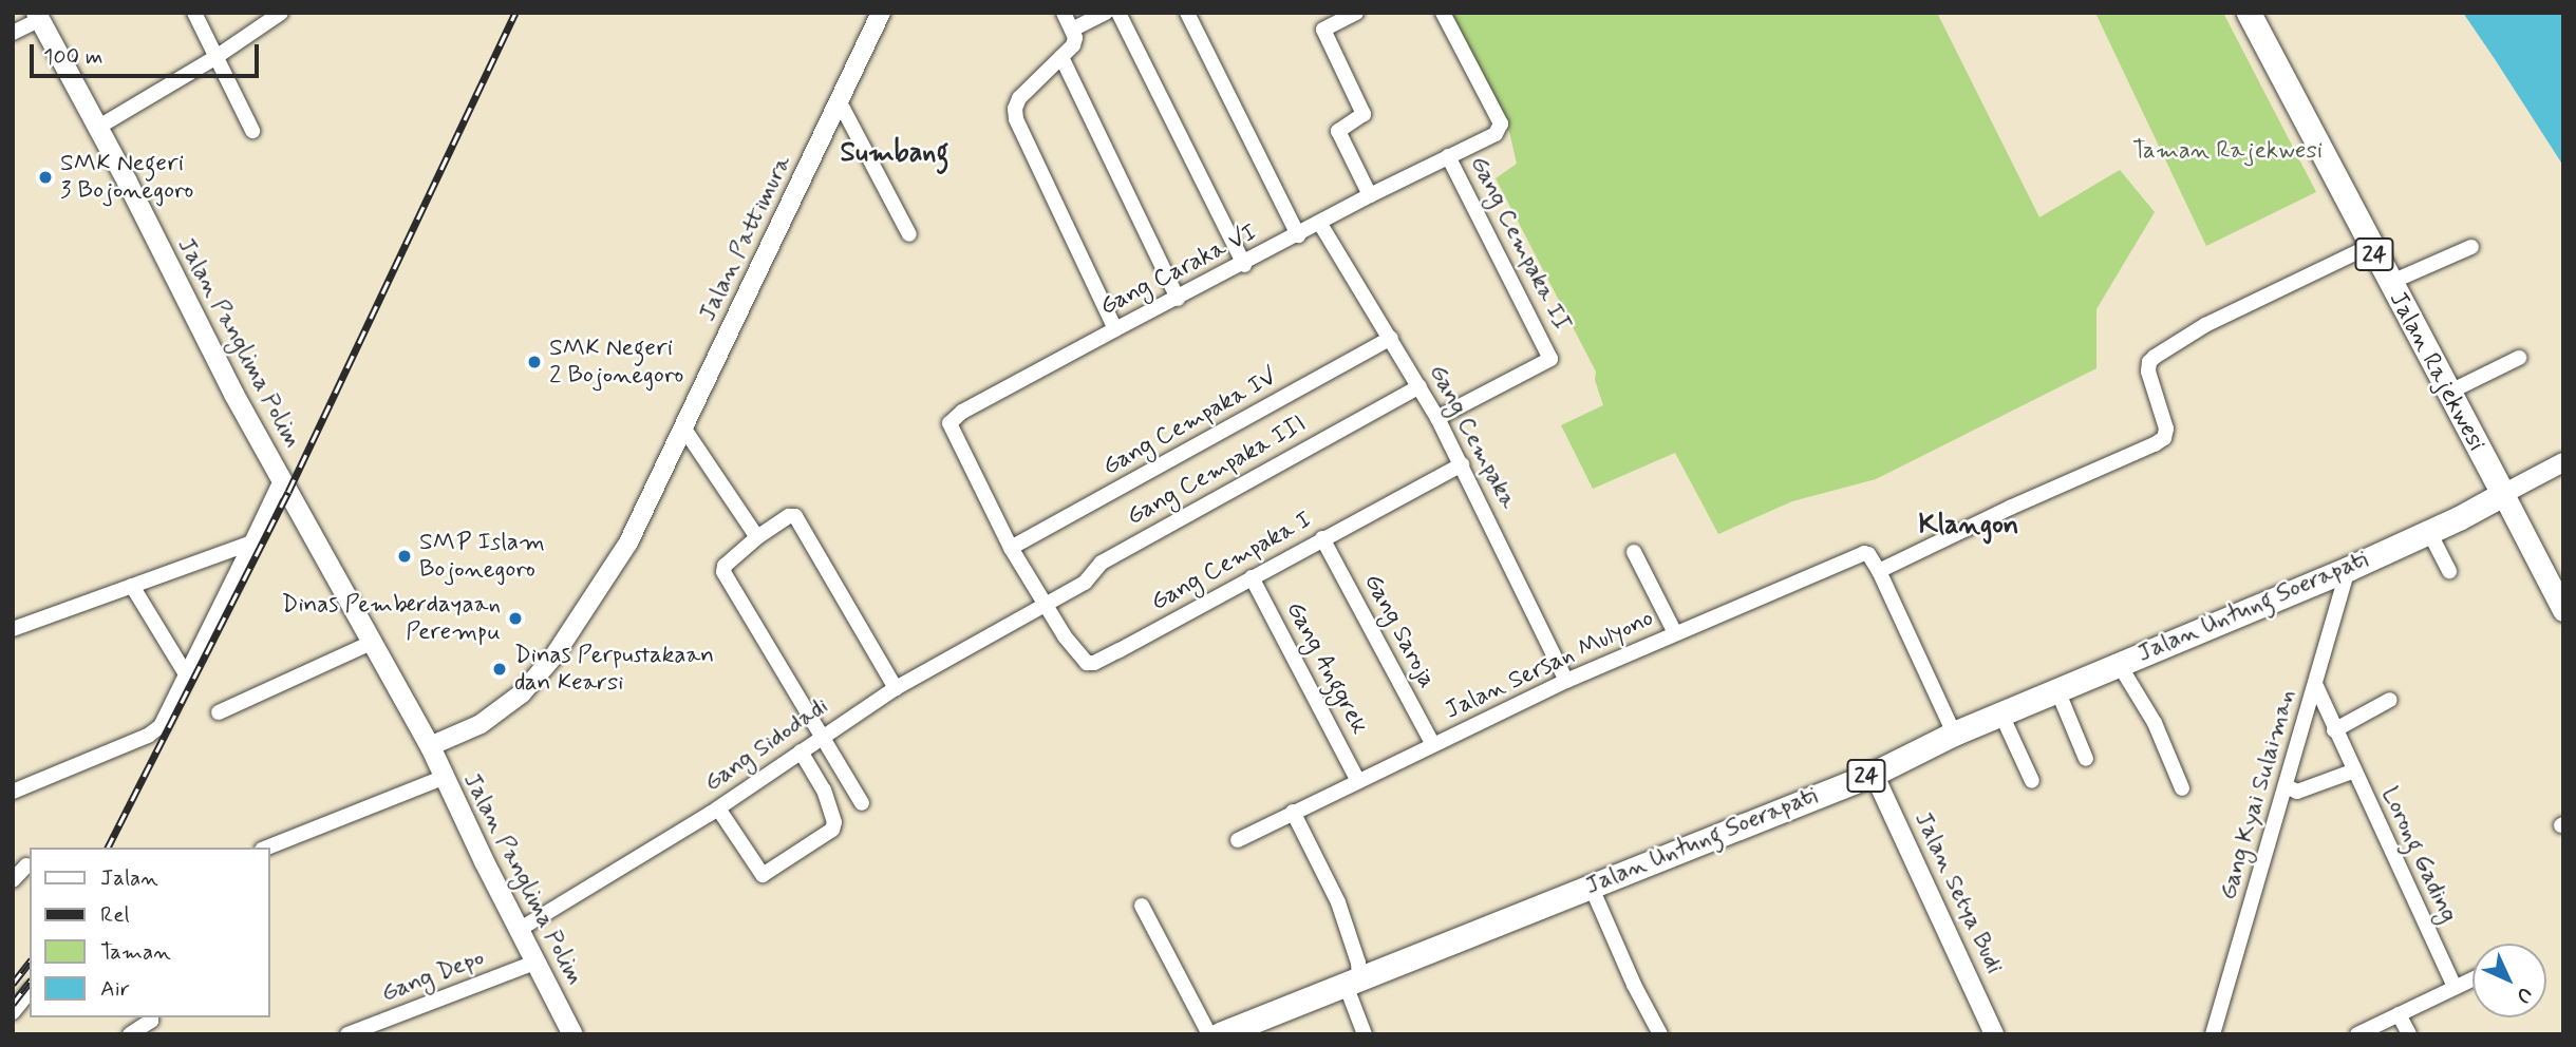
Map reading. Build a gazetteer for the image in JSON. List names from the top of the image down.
{
  "streets": {
    "highway": ["24", "Jalan Rajekwesi", "Jalan Untung Soerapati"],
    "main road": ["Jalan Panglima Polim"],
    "street": [
      "Jalan Pattimura",
      "Gang Cempaka II",
      "Gang Caraka VI",
      "Gang Cempaka IV",
      "Gang Cempaka",
      "Gang Cempaka III",
      "Gang Cempaka I",
      "Gang Saroja",
      "Jalan Sersan Mulyono",
      "Gang Anggrek",
      "Gang Sidodadi",
      "Gang Kyai Sulaiman",
      "Lorong Gading",
      "Jalan Setya Budi",
      "Gang Depo"
    ]
  },
  "crossings": [
    ["Jalan Pattimura", "Jalan Panglima Polim"],
    ["Gang Cempaka II", "Gang Caraka VI"],
    ["Gang Cempaka II", "Gang Cempaka"],
    ["Gang Caraka VI", "Gang Cempaka IV"],
    ["Gang Caraka VI", "Gang Cempaka"],
    ["Gang Caraka VI", "Gang Cempaka III"],
    ["Gang Caraka VI", "Gang Cempaka I"],
    ["Gang Caraka VI", "Gang Sidodadi"],
    ["Jalan Panglima Polim", "Gang Sidodadi"],
    ["Jalan Panglima Polim", "Gang Depo"],
    ["Jalan Rajekwesi", "Jalan Untung Soerapati"],
    ["Gang Cempaka IV", "Gang Cempaka"],
    ["Gang Cempaka", "Gang Cempaka III"],
    ["Gang Cempaka", "Gang Cempaka I"],
    ["Gang Cempaka", "Jalan Sersan Mulyono"],
    ["Gang Cempaka III", "Gang Cempaka I"],
    ["Gang Cempaka III", "Gang Sidodadi"],
    ["Gang Cempaka I", "Gang Saroja"],
    ["Gang Cempaka I", "Gang Anggrek"],
    ["Gang Cempaka I", "Gang Sidodadi"],
    ["Jalan Untung Soerapati", "Gang Kyai Sulaiman"],
    ["Jalan Untung Soerapati", "Jalan Setya Budi"],
    ["Gang Saroja", "Jalan Sersan Mulyono"],
    ["Jalan Sersan Mulyono", "Gang Anggrek"],
    ["Gang Kyai Sulaiman", "Lorong Gading"]
  ],
  "districts": ["Sumbang", "Klangon"],
  "parks": ["Taman Rajekwesi"],
  "places": [
    "SMK Negeri 3 Bojonegoro",
    "SMK Negeri 2 Bojonegoro",
    "SMP Islam Bojonegoro",
    "Dinas Pemberdayaan Perempu",
    "Dinas Perpustakaan dan Kearsi"
  ],
  "legend": [
    "Jalan",
    "Rel",
    "Taman",
    "Air"
  ],
  "scale_bar": "100 m",
  "north": "bottom right"
}
